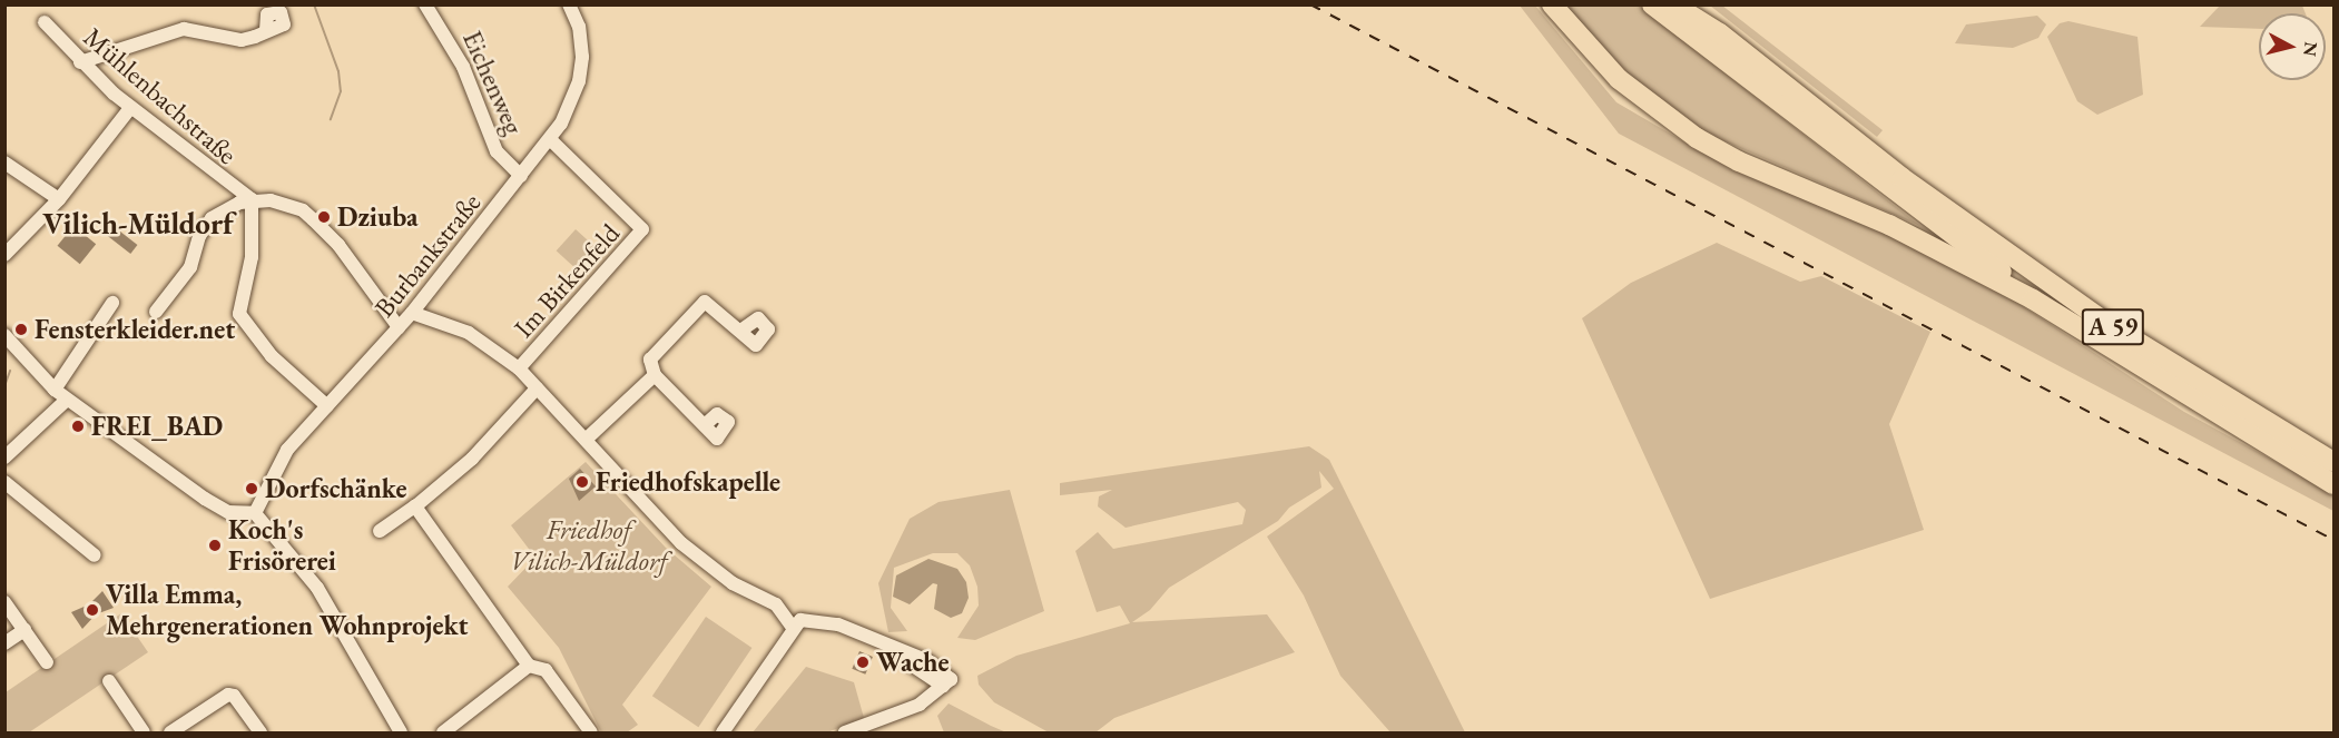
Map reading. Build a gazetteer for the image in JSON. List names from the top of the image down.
{
  "streets": {
    "highway": ["A 59"],
    "street": [
      "Eichenweg",
      "Mühlenbachstraße",
      "Burbankstraße",
      "Im Birkenfeld"
    ]
  },
  "crossings": [
    ["Eichenweg", "Burbankstraße"],
    ["Burbankstraße", "Im Birkenfeld"]
  ],
  "districts": ["Vilich-Müldorf"],
  "parks": ["Friedhof Vilich-Müldorf"],
  "places": [
    "Dziuba",
    "Fensterkleider.net",
    "FREI_BAD",
    "Friedhofskapelle",
    "Dorfschänke",
    "Koch's Frisörerei",
    "Villa Emma, Mehrgenerationen Wohnprojekt",
    "Wache"
  ],
  "north": "right"
}
